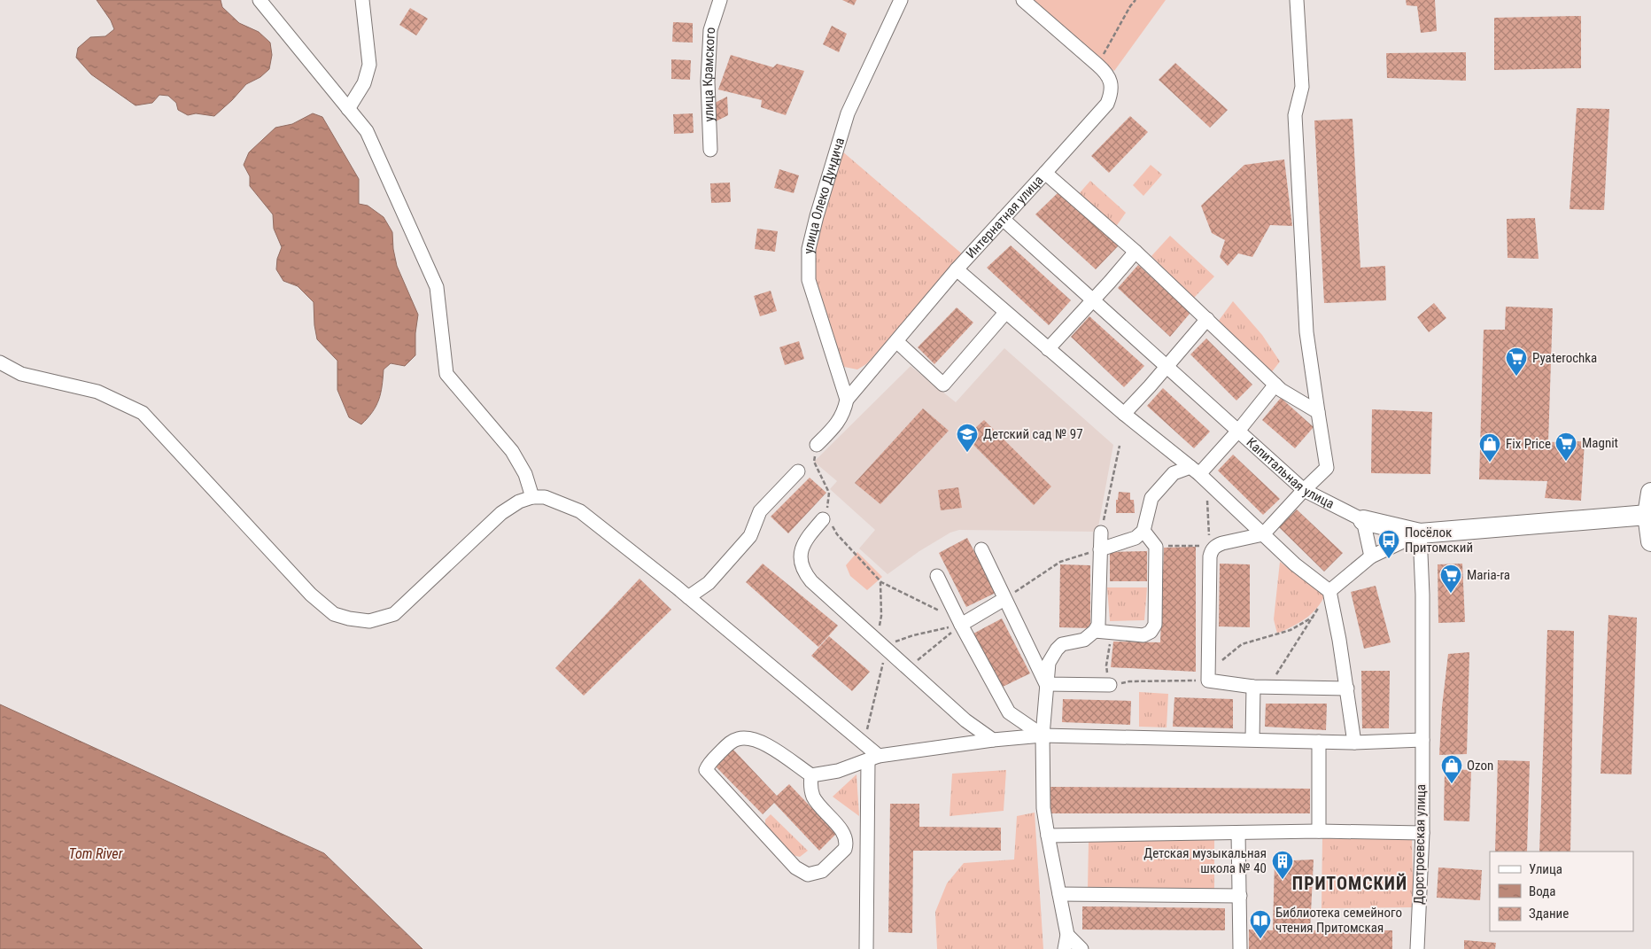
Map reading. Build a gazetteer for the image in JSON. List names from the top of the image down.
{
  "streets": {
    "street": [
      "улица Крамского",
      "улица Олеко Дундича",
      "Интернатная улица",
      "Капитальная улица",
      "Дорстроевская улица"
    ]
  },
  "crossings": [
    ["улица Олеко Дундича", "Интернатная улица"],
    ["Интернатная улица", "Капитальная улица"]
  ],
  "districts": ["ПРИТОМСКИЙ"],
  "water": ["Tom River"],
  "places": {
    "supermarket": ["Pyaterochka", "Magnit", "Maria-ra"],
    "school or university": ["Детский сад № 97"],
    "shop": ["Fix Price", "Ozon"],
    "bus stop": ["Посёлок Притомский"],
    "building": ["Детская музыкальная школа № 40"],
    "library": ["Библиотека семейного чтения Притомская"]
  },
  "legend": ["Улица", "Вода", "Здание"]
}
